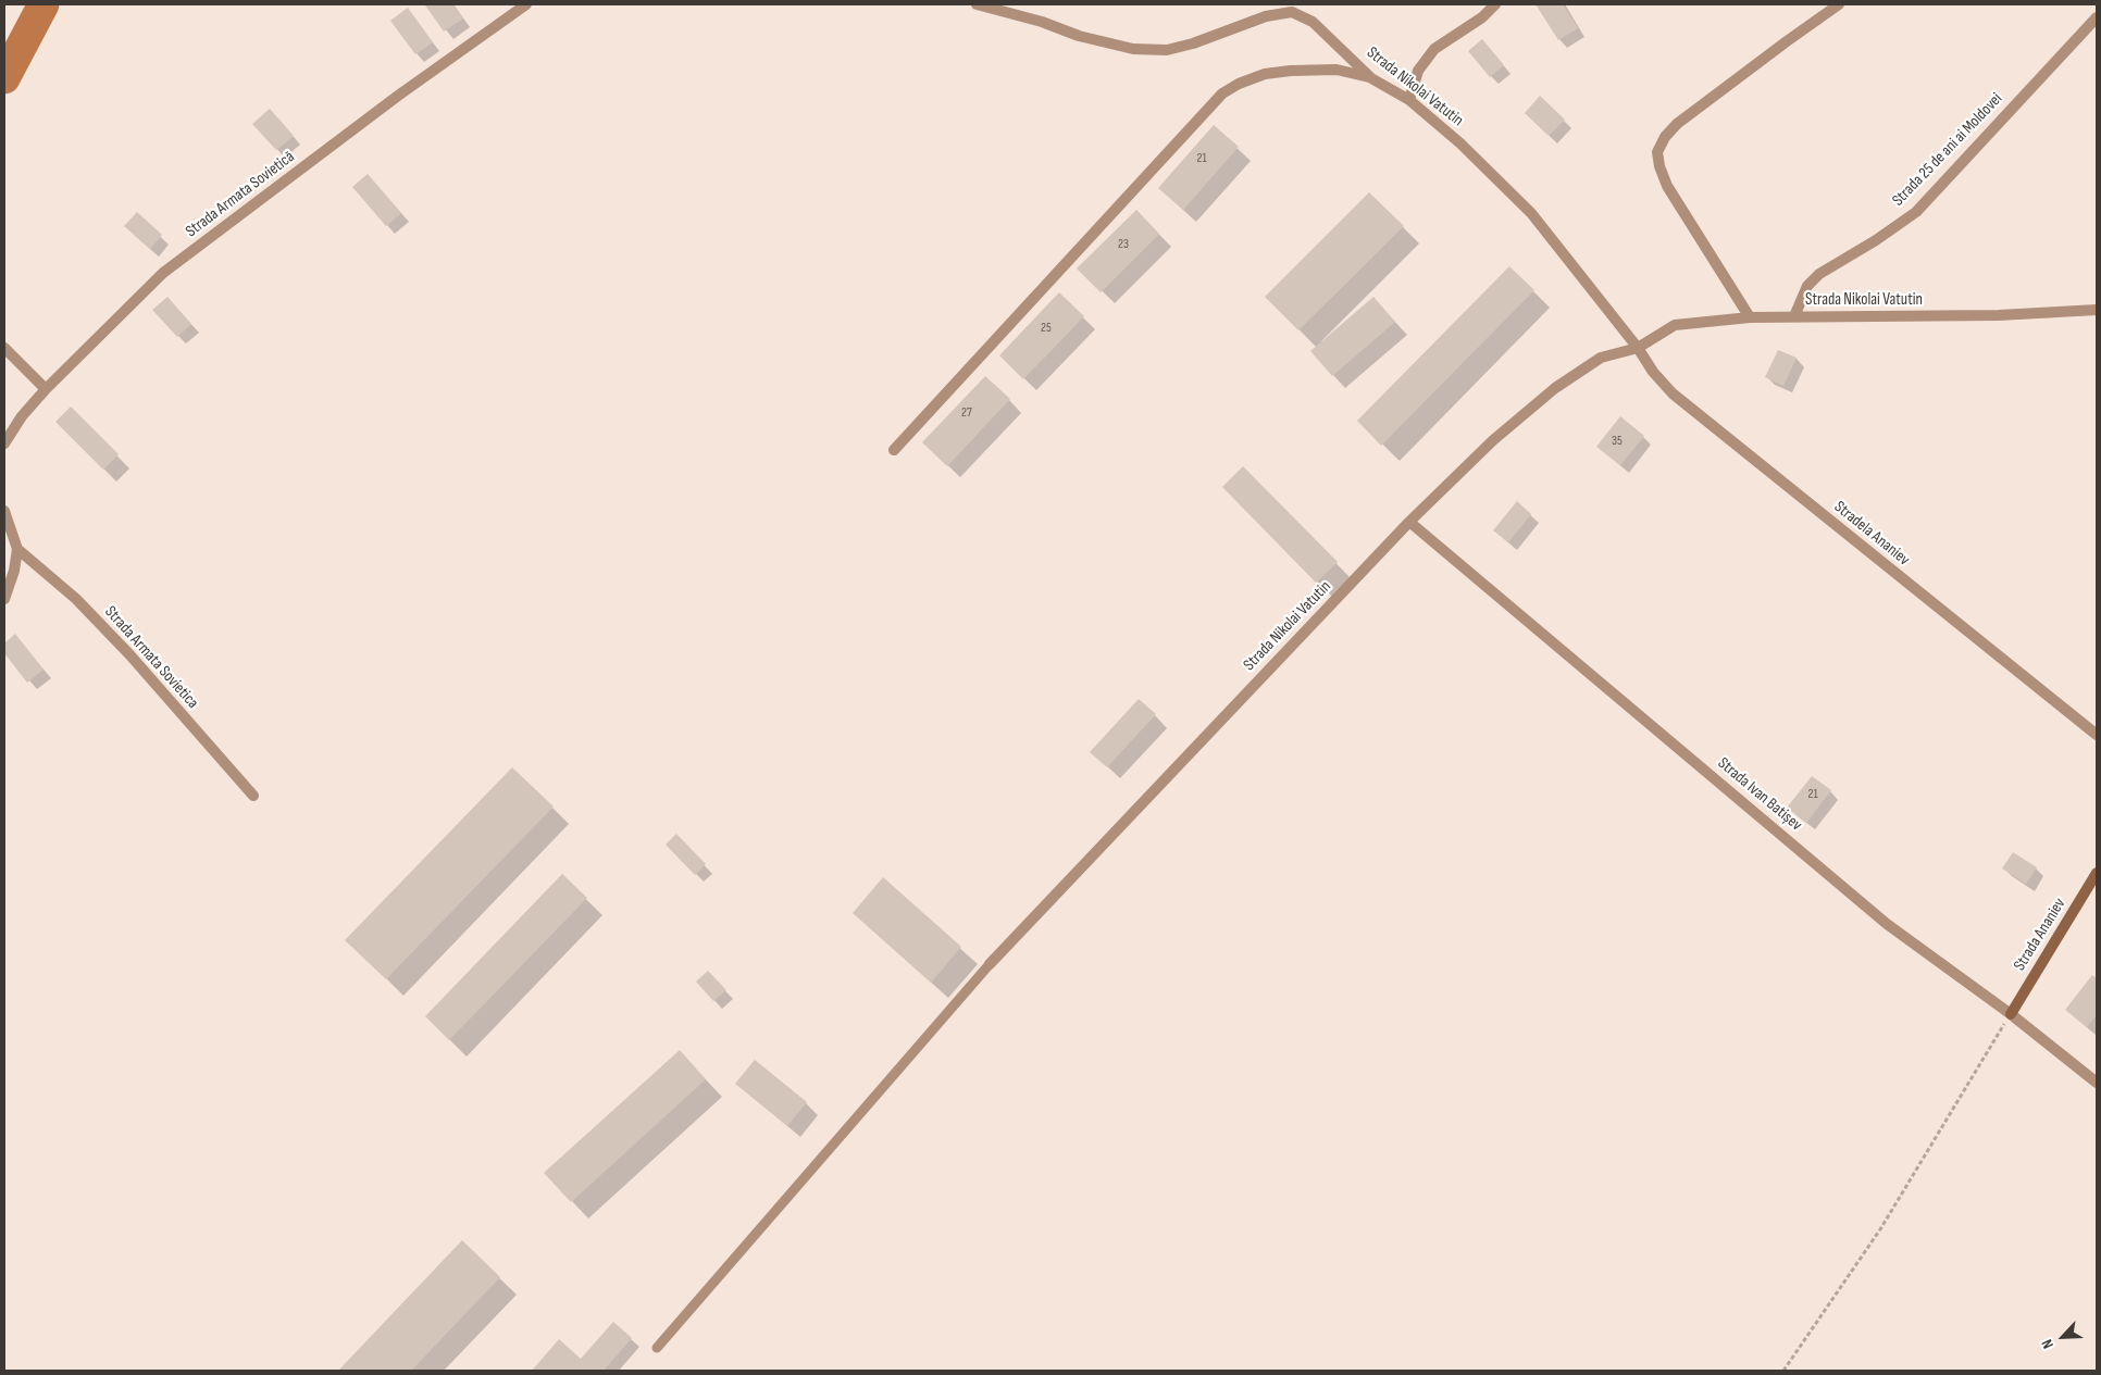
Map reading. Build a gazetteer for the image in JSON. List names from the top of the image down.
{
  "streets": {
    "street": [
      "Strada Nikolai Vatutin",
      "Strada 25 de ani ai Moldovei",
      "Strada Armata Sovietică",
      "Stradela Ananiev",
      "Strada Armata Sovietica",
      "Strada Ivan Batișev",
      "Strada Ananiev"
    ]
  },
  "crossings": [
    ["Strada Nikolai Vatutin", "Strada 25 de ani ai Moldovei"],
    ["Strada Nikolai Vatutin", "Stradela Ananiev"],
    ["Strada Nikolai Vatutin", "Strada Ivan Batișev"],
    ["Strada Ivan Batișev", "Strada Ananiev"]
  ],
  "house_numbers": [
    "21",
    "23",
    "25",
    "27",
    "35",
    "21"
  ],
  "north": "bottom left"
}
